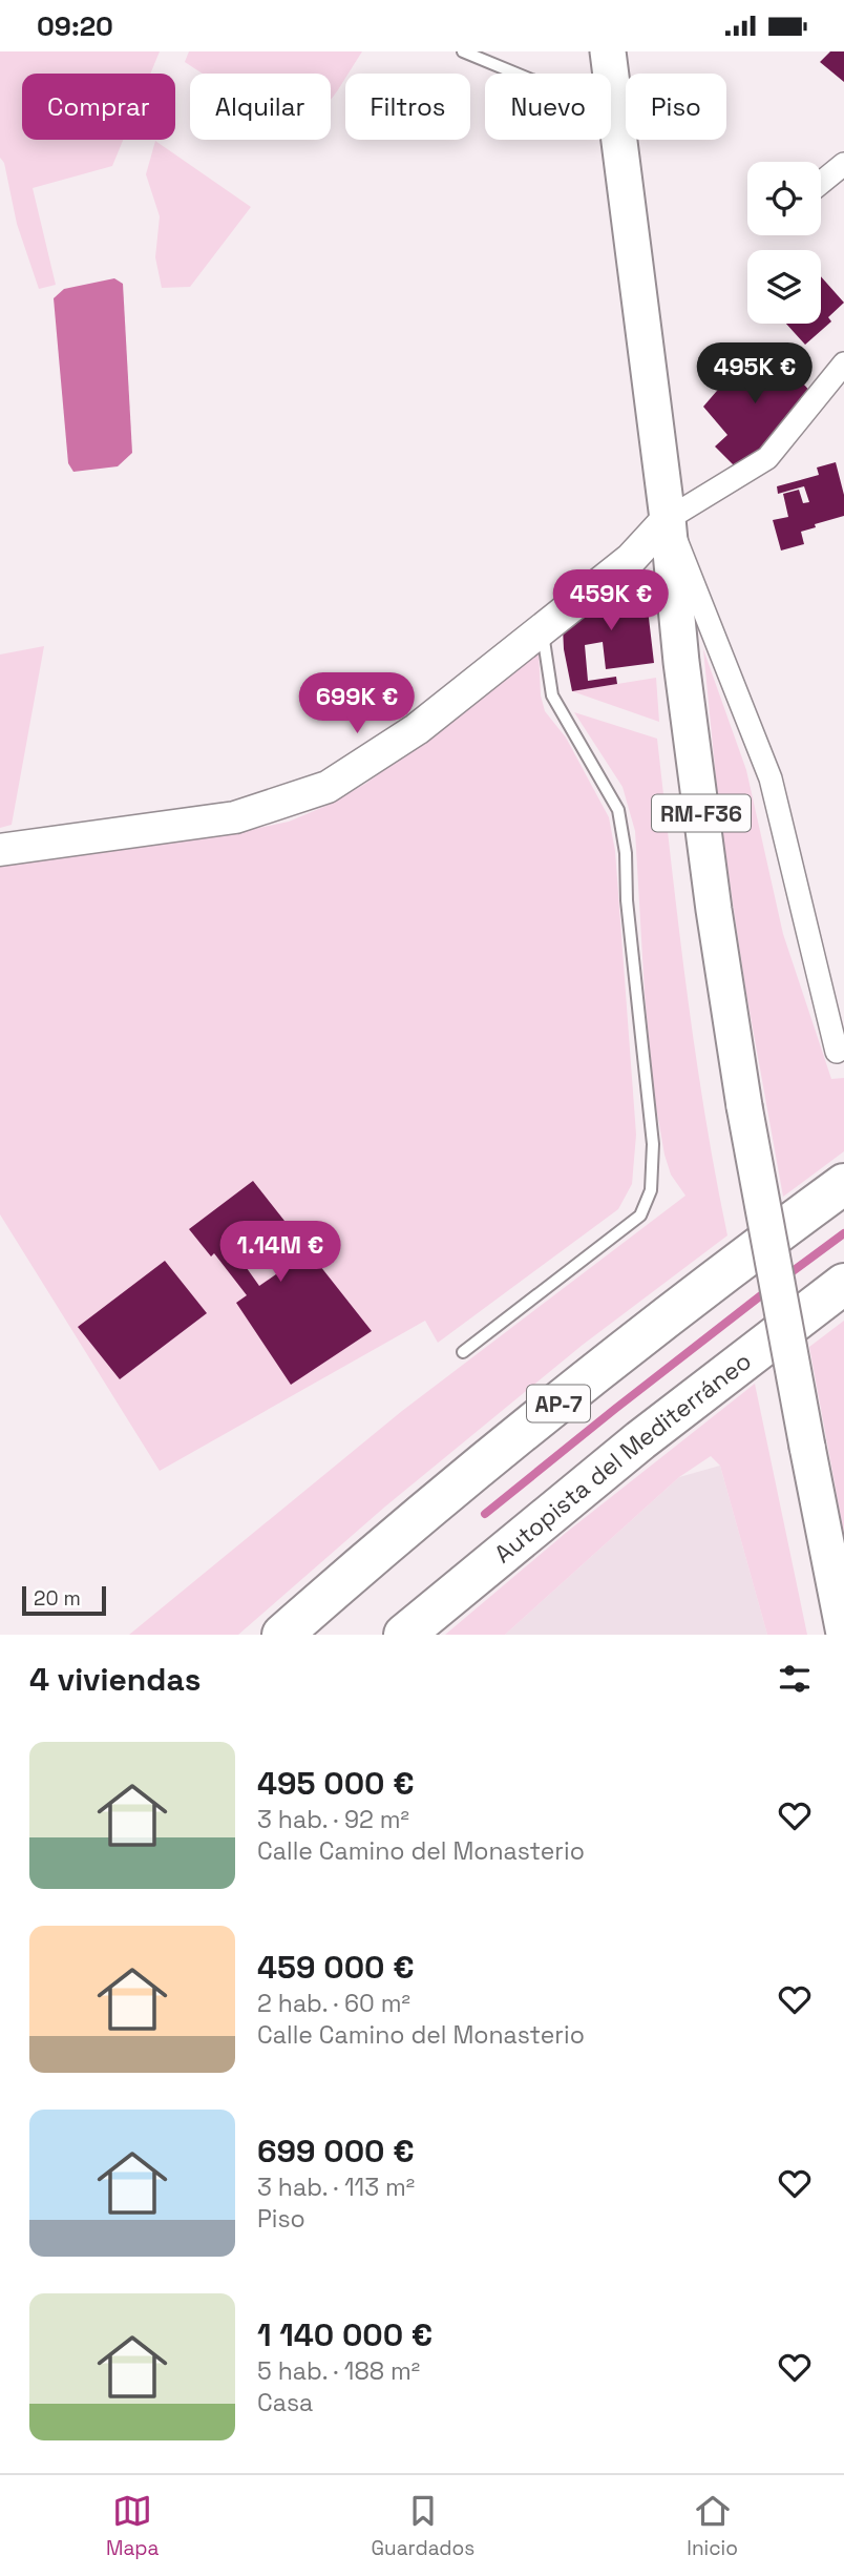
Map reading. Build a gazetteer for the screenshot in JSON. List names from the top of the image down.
{
  "streets": {
    "highway": ["AP-7", "Autopista del Mediterráneo"],
    "main road": ["RM-F36"]
  },
  "scale_bar": "20 m",
  "page": {
    "status": "09:20",
    "chip": [
      "Comprar",
      "Alquilar",
      "Filtros",
      "Nuevo",
      "Piso"
    ],
    "price": [
      "495K €",
      "459K €",
      "699K €",
      "1.14M €"
    ],
    "scale": "20 m",
    "heading": "4 viviendas",
    "list": [
      {
        "name": "495 000 €",
        "note": "3 hab. · 92 m² · Calle Camino del Monasterio"
      },
      {
        "name": "459 000 €",
        "note": "2 hab. · 60 m² · Calle Camino del Monasterio"
      },
      {
        "name": "699 000 €",
        "note": "3 hab. · 113 m² · Piso"
      },
      {
        "name": "1 140 000 €",
        "note": "5 hab. · 188 m² · Casa"
      }
    ],
    "tabs": ["Mapa", "Guardados", "Inicio"]
  }
}
